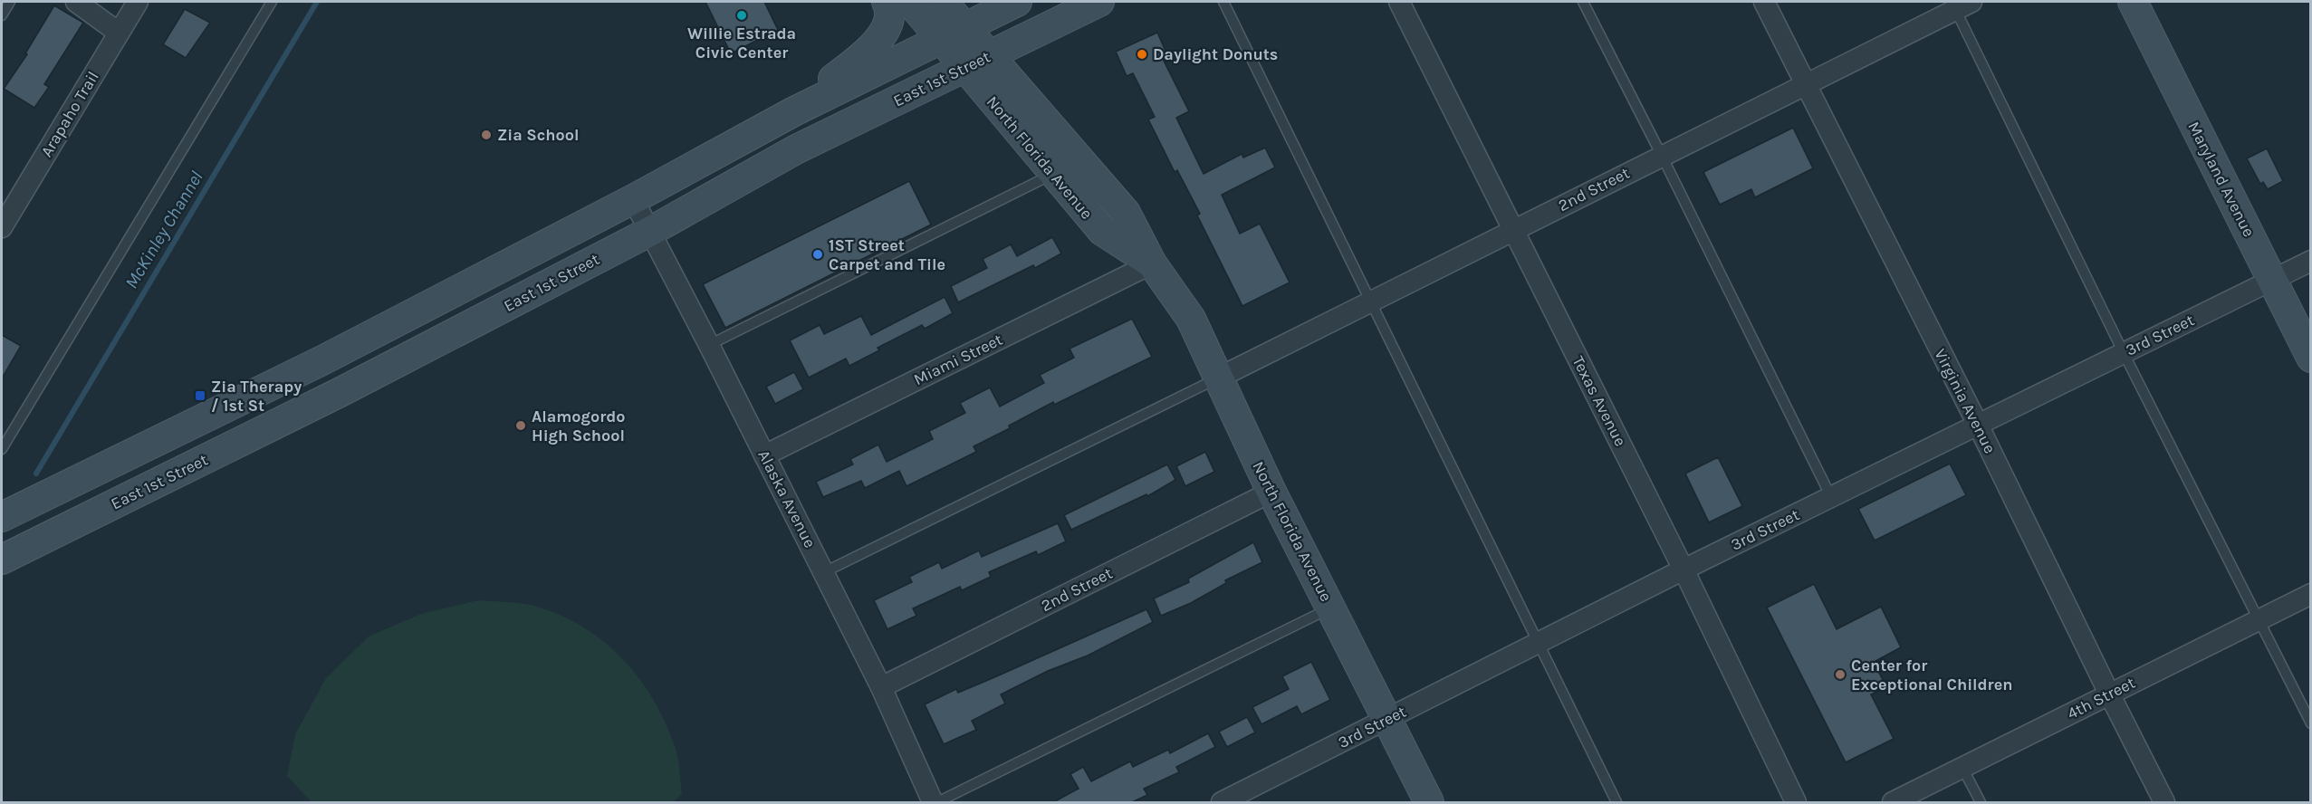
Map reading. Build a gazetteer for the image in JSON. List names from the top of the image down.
{
  "streets": {
    "main road": ["East 1st Street", "North Florida Avenue", "Maryland Avenue"],
    "street": [
      "Arapaho Trail",
      "2nd Street",
      "3rd Street",
      "Miami Street",
      "Texas Avenue",
      "Virginia Avenue",
      "Alaska Avenue",
      "4th Street"
    ]
  },
  "crossings": [
    ["East 1st Street", "North Florida Avenue"],
    ["East 1st Street", "Alaska Avenue"],
    ["North Florida Avenue", "2nd Street"],
    ["North Florida Avenue", "3rd Street"],
    ["North Florida Avenue", "Miami Street"],
    ["Maryland Avenue", "3rd Street"],
    ["2nd Street", "Texas Avenue"],
    ["2nd Street", "Virginia Avenue"],
    ["2nd Street", "Alaska Avenue"],
    ["3rd Street", "Texas Avenue"],
    ["3rd Street", "Virginia Avenue"],
    ["Miami Street", "Alaska Avenue"],
    ["Virginia Avenue", "4th Street"]
  ],
  "water": ["McKinley Channel"],
  "places": {
    "other": [
      "Willie Estrada Civic Center",
      "Daylight Donuts",
      "Zia School",
      "1ST Street Carpet and Tile",
      "Alamogordo High School",
      "Center for Exceptional Children"
    ],
    "transit": ["Zia Therapy / 1st St"]
  }
}
